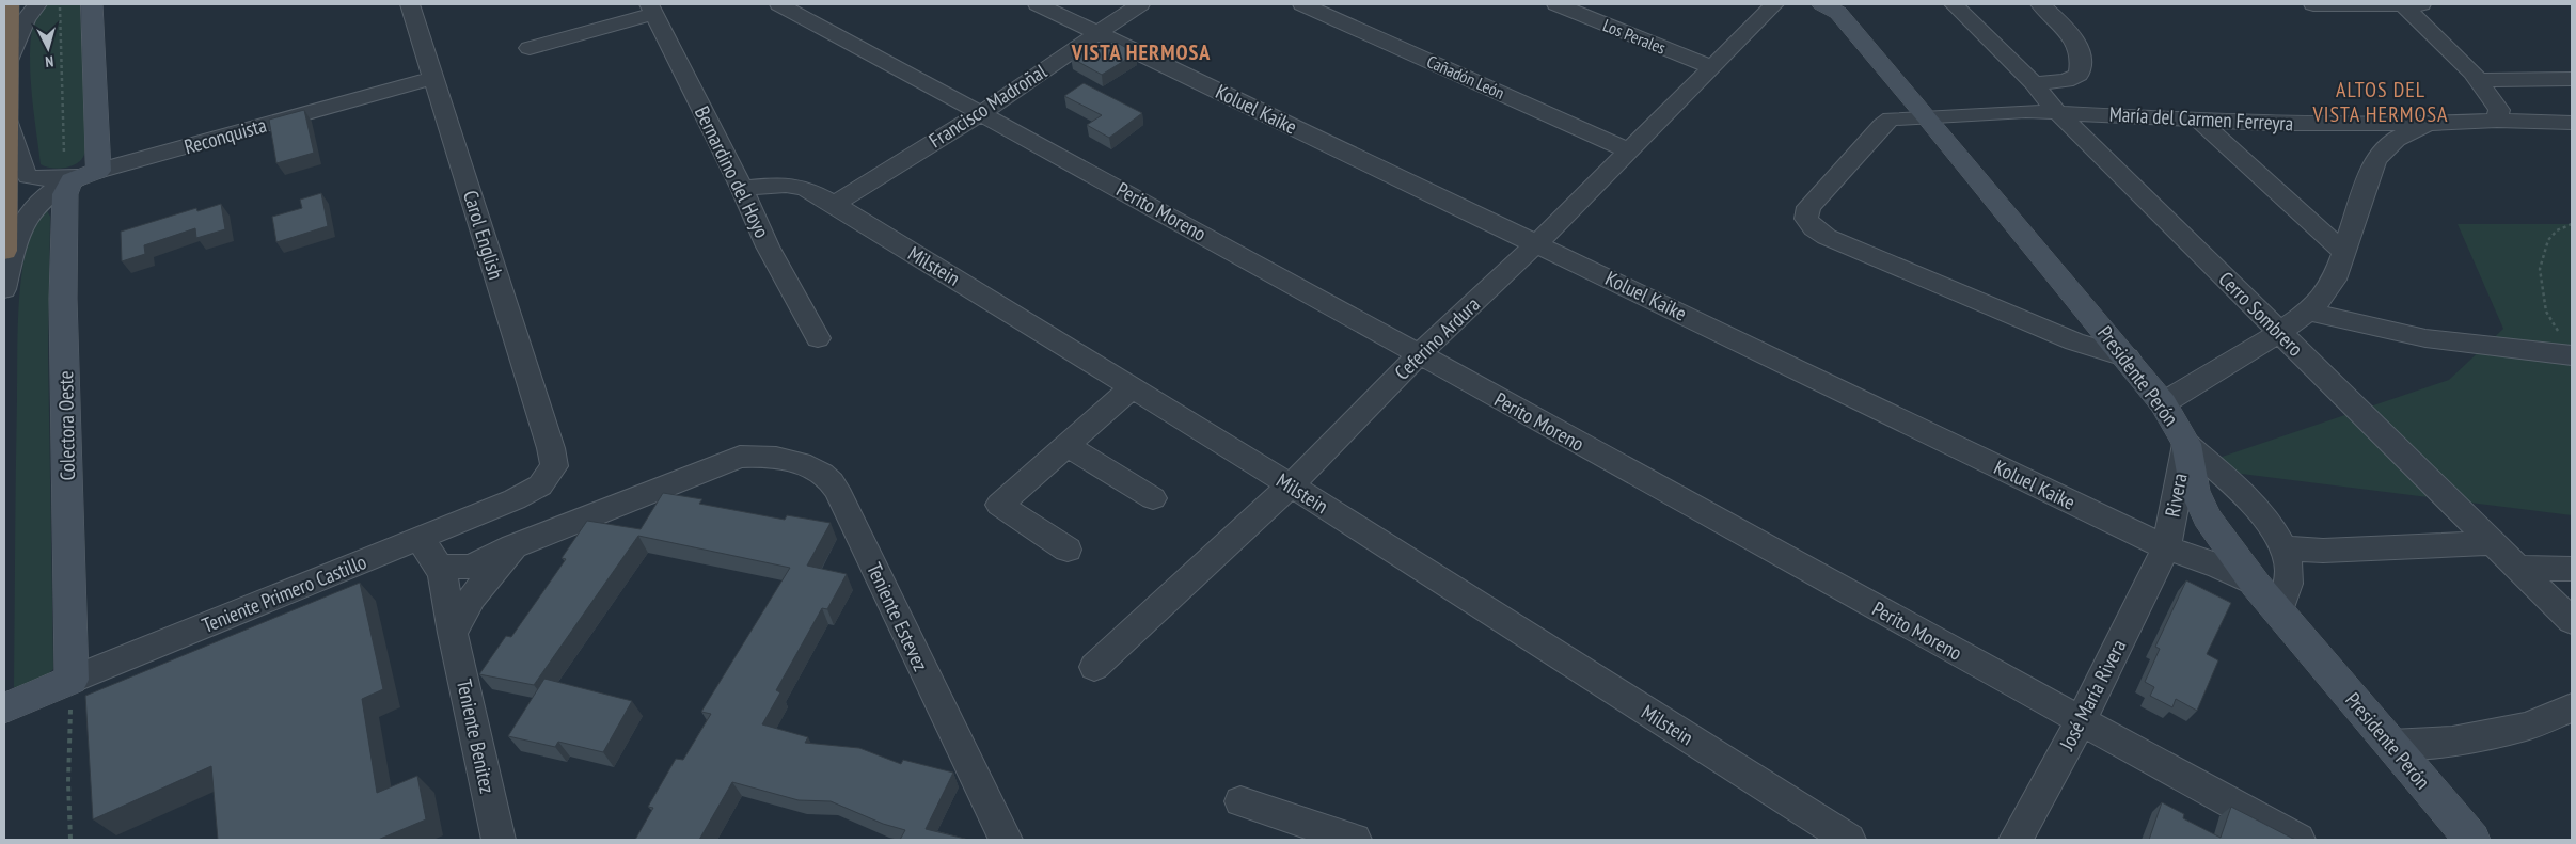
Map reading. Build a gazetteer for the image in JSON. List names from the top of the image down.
{
  "streets": {
    "street": [
      "Los Perales",
      "Cañadón León",
      "Francisco Madroñal",
      "Koluel Kaike",
      "María del Carmen Ferreyra",
      "Reconquista",
      "Bernardino del Hoyo",
      "Perito Moreno",
      "Carol English",
      "Milstein",
      "Cerro Sombrero",
      "Ceferino Ardura",
      "Presidente Perón",
      "Colectora Oeste",
      "Rivera",
      "Teniente Primero Castillo",
      "Teniente Estevez",
      "José María Rivera",
      "Teniente Benitez"
    ]
  },
  "crossings": [
    ["Los Perales", "Ceferino Ardura"],
    ["Cañadón León", "Ceferino Ardura"],
    ["Francisco Madroñal", "Koluel Kaike"],
    ["Francisco Madroñal", "Perito Moreno"],
    ["Francisco Madroñal", "Milstein"],
    ["Koluel Kaike", "Ceferino Ardura"],
    ["Koluel Kaike", "Presidente Perón"],
    ["Koluel Kaike", "Rivera"],
    ["Koluel Kaike", "José María Rivera"],
    ["María del Carmen Ferreyra", "Cerro Sombrero"],
    ["María del Carmen Ferreyra", "Presidente Perón"],
    ["Reconquista", "Carol English"],
    ["Reconquista", "Colectora Oeste"],
    ["Bernardino del Hoyo", "Milstein"],
    ["Perito Moreno", "Ceferino Ardura"],
    ["Perito Moreno", "José María Rivera"],
    ["Carol English", "Teniente Primero Castillo"],
    ["Milstein", "Ceferino Ardura"],
    ["Presidente Perón", "Rivera"],
    ["Colectora Oeste", "Teniente Primero Castillo"],
    ["Rivera", "José María Rivera"]
  ],
  "districts": ["VISTA HERMOSA", "ALTOS DEL VISTA HERMOSA"],
  "north": "bottom"
}
